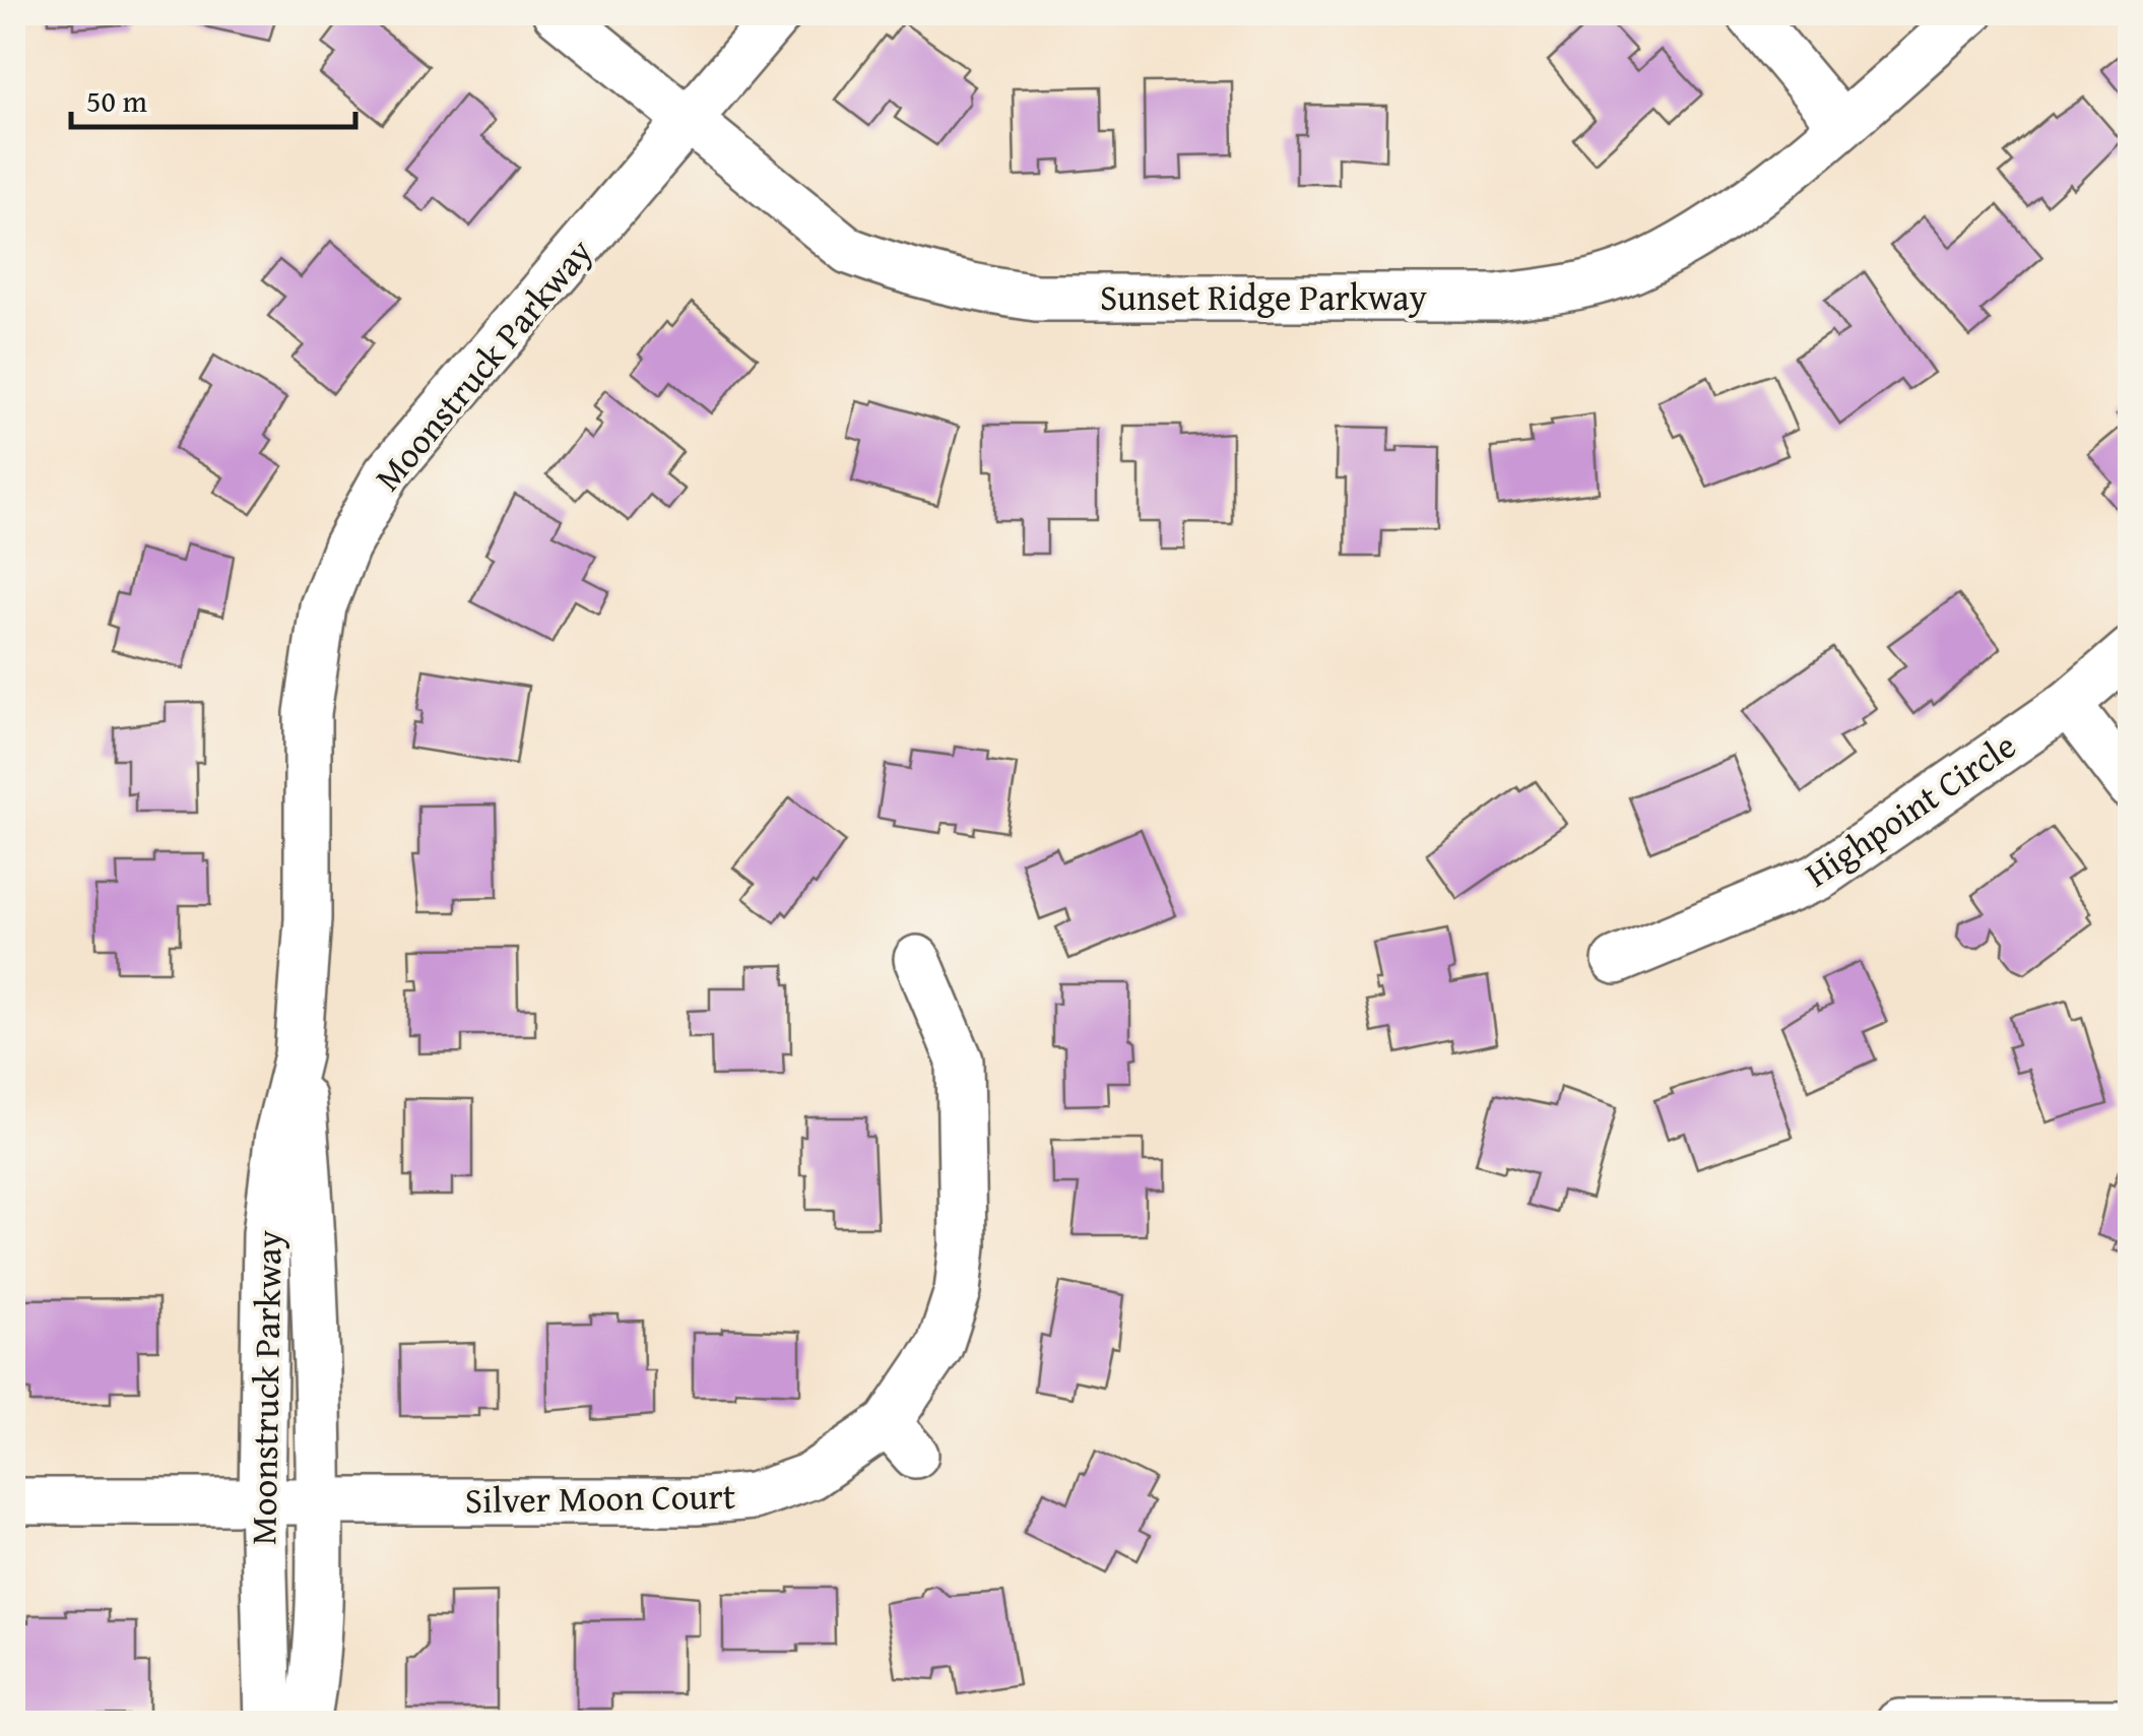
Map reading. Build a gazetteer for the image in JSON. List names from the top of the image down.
{
  "streets": {
    "street": [
      "Sunset Ridge Parkway",
      "Moonstruck Parkway",
      "Highpoint Circle",
      "Silver Moon Court"
    ]
  },
  "crossings": [
    ["Sunset Ridge Parkway", "Moonstruck Parkway"],
    ["Moonstruck Parkway", "Silver Moon Court"]
  ],
  "scale_bar": "50 m"
}
